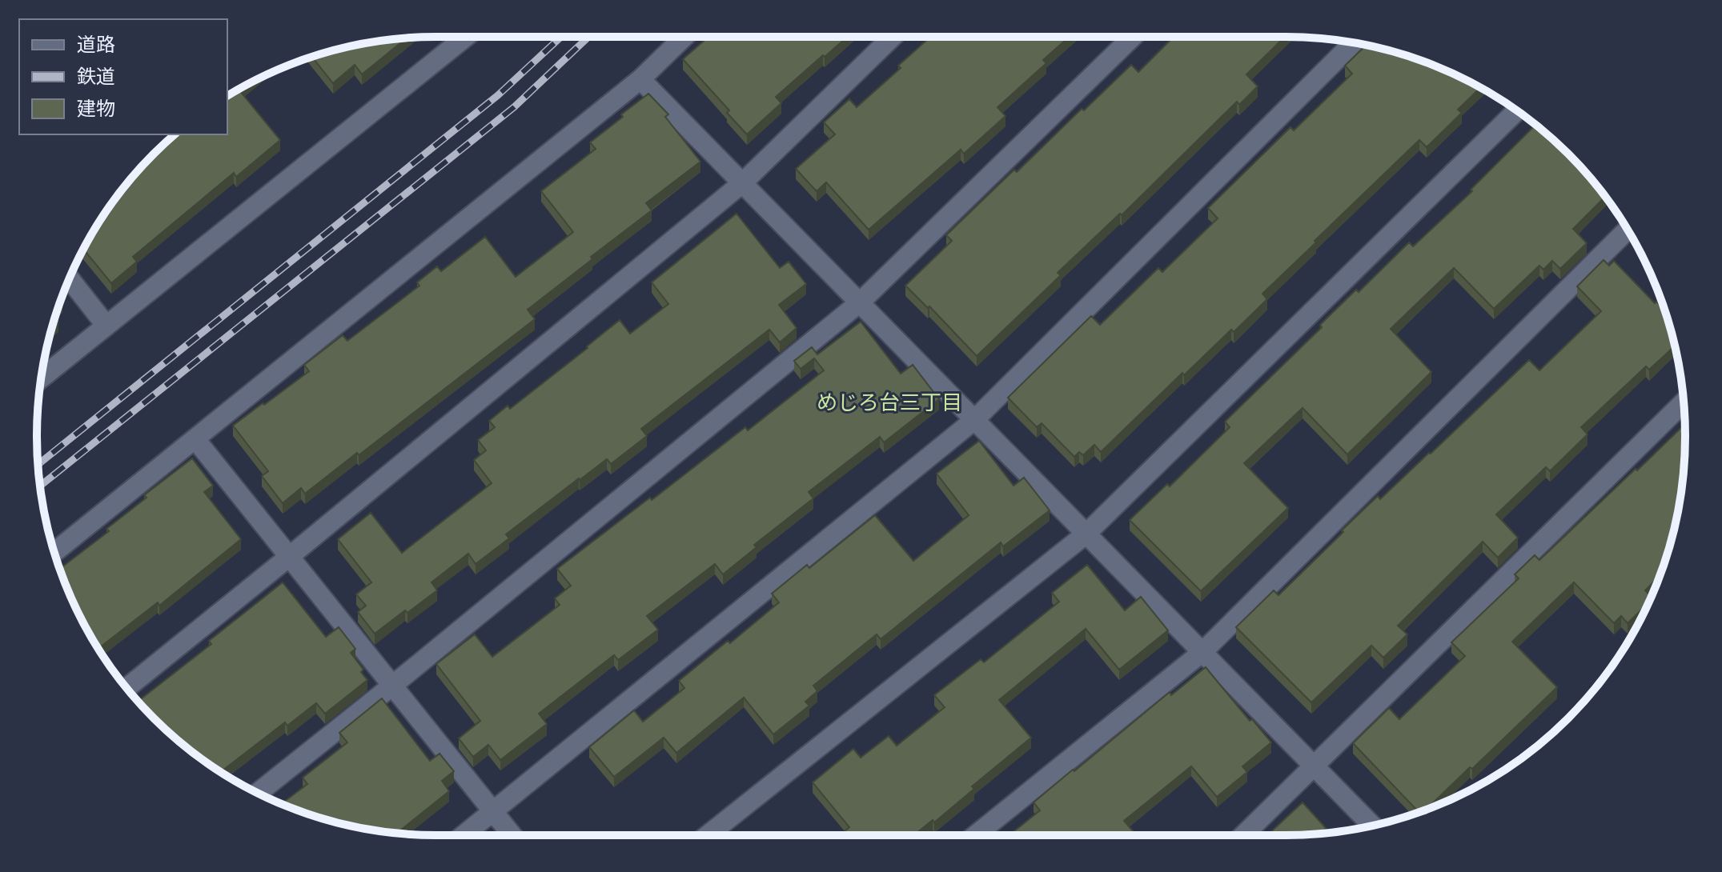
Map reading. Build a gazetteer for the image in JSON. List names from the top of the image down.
{
  "districts": ["めじろ台三丁目"],
  "legend": ["道路", "鉄道", "建物"]
}
